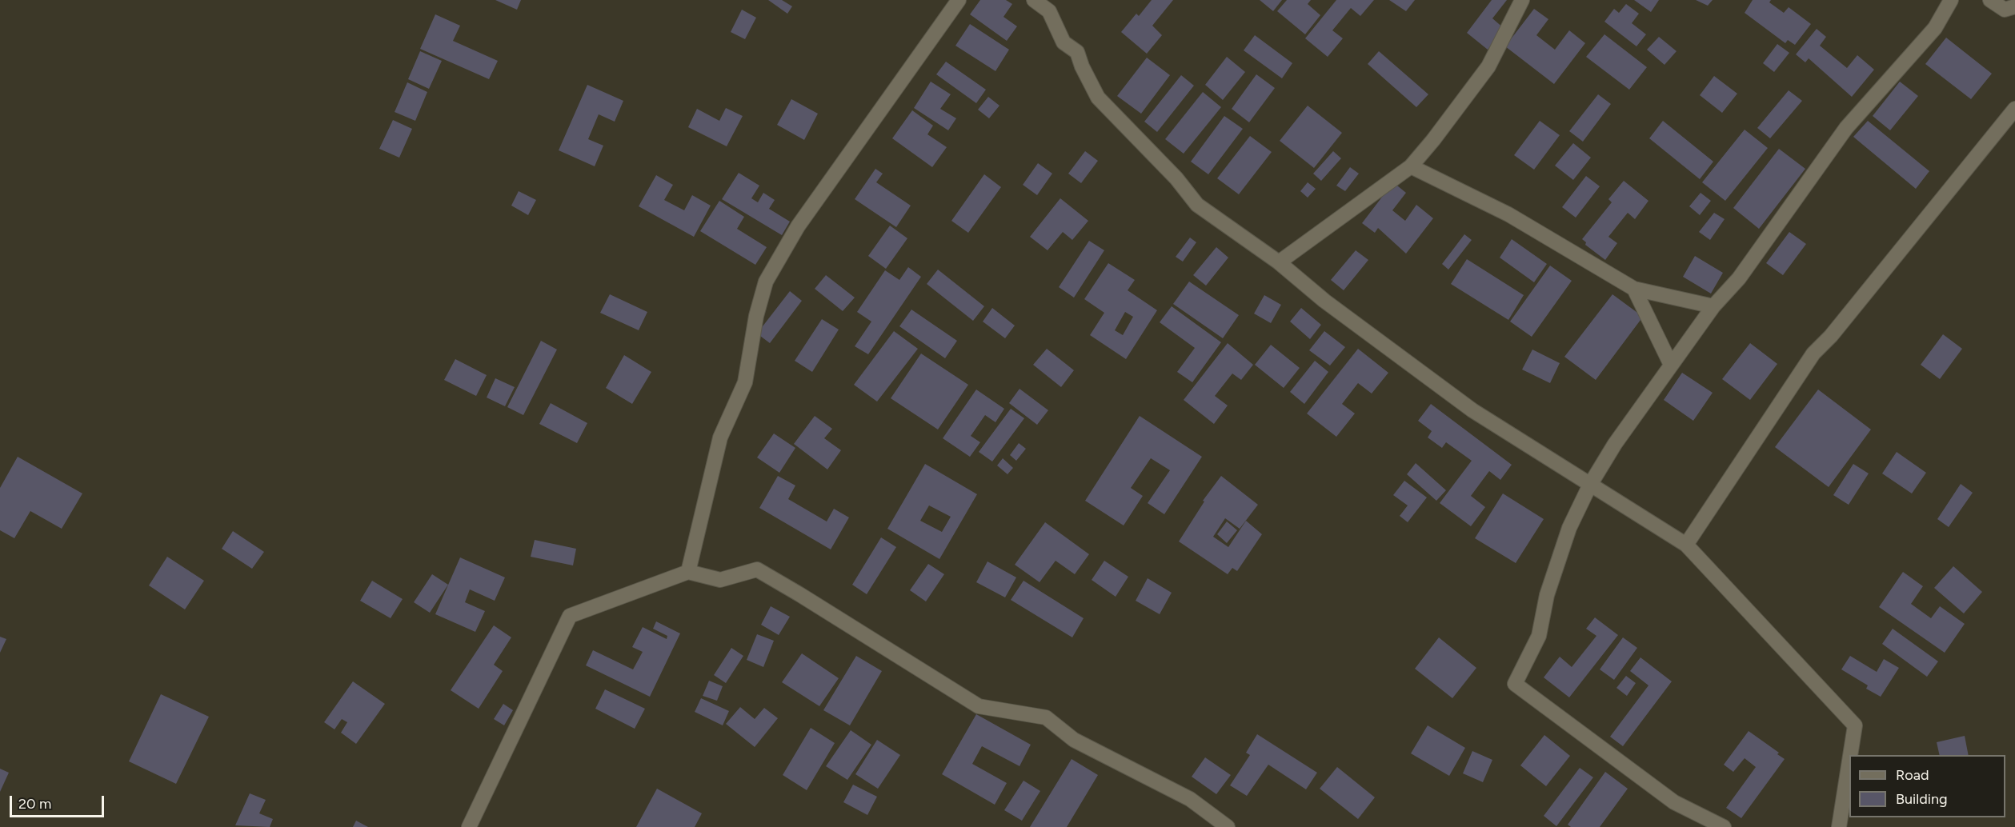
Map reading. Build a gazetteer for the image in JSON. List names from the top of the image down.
{
  "legend": ["Road", "Building"],
  "scale_bar": "20 m"
}
